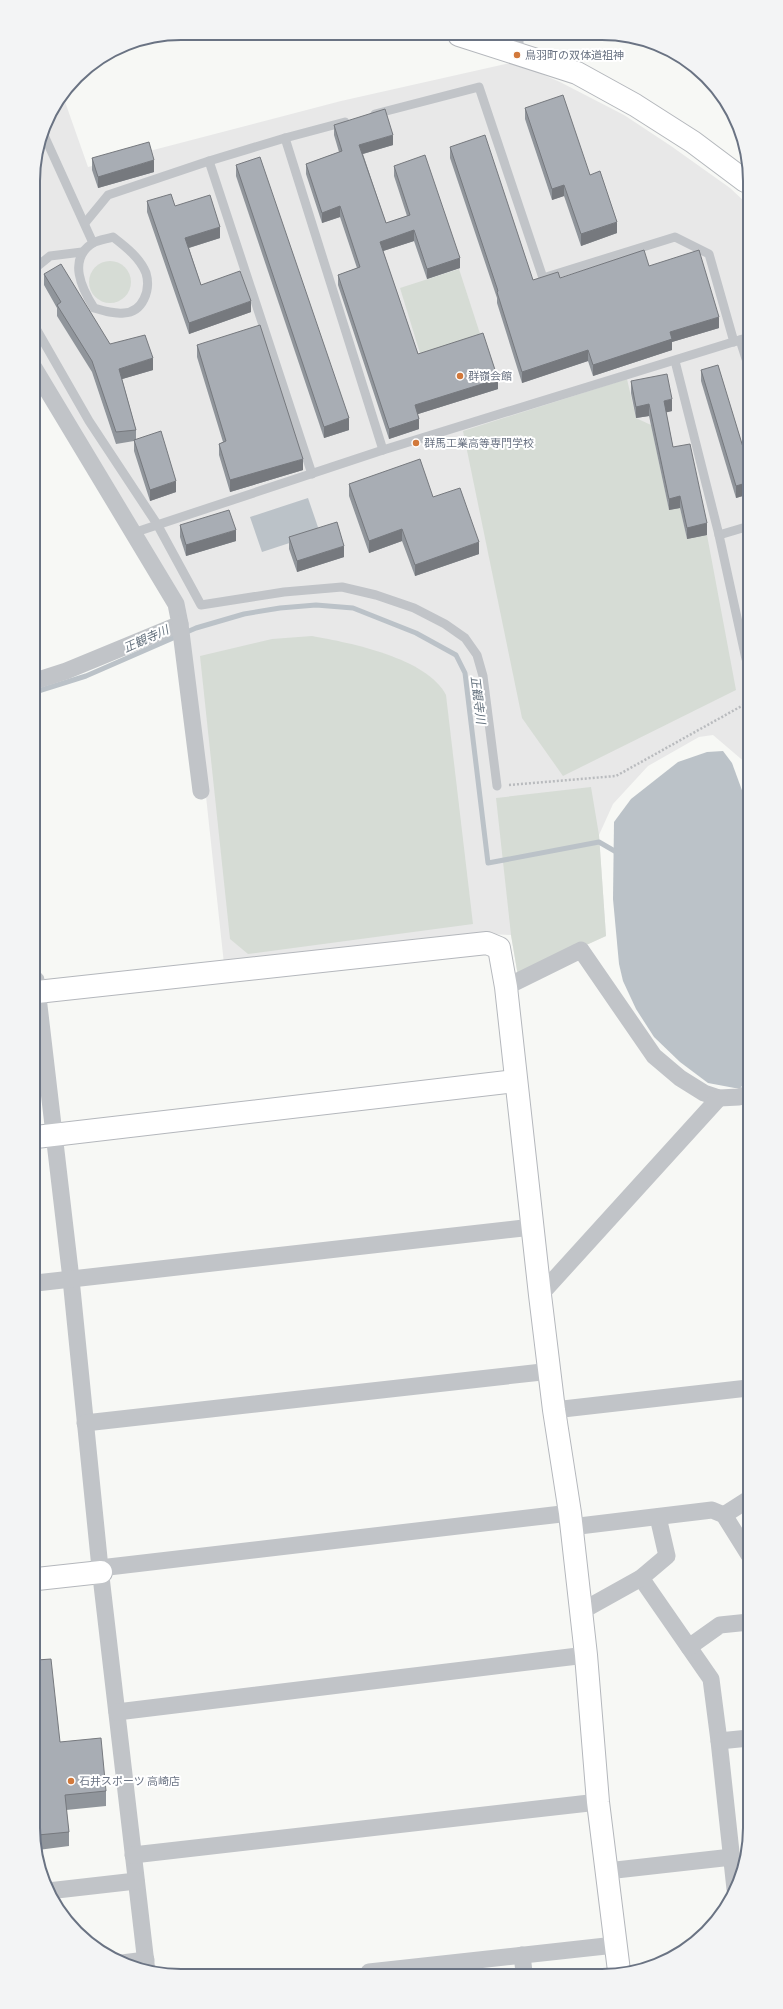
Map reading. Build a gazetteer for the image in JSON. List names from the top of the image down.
{
  "water": ["正観寺川"],
  "places": [
    "鳥羽町の双体道祖神",
    "群嶺会館",
    "群馬工業高等専門学校",
    "石井スポーツ 高崎店"
  ]
}
